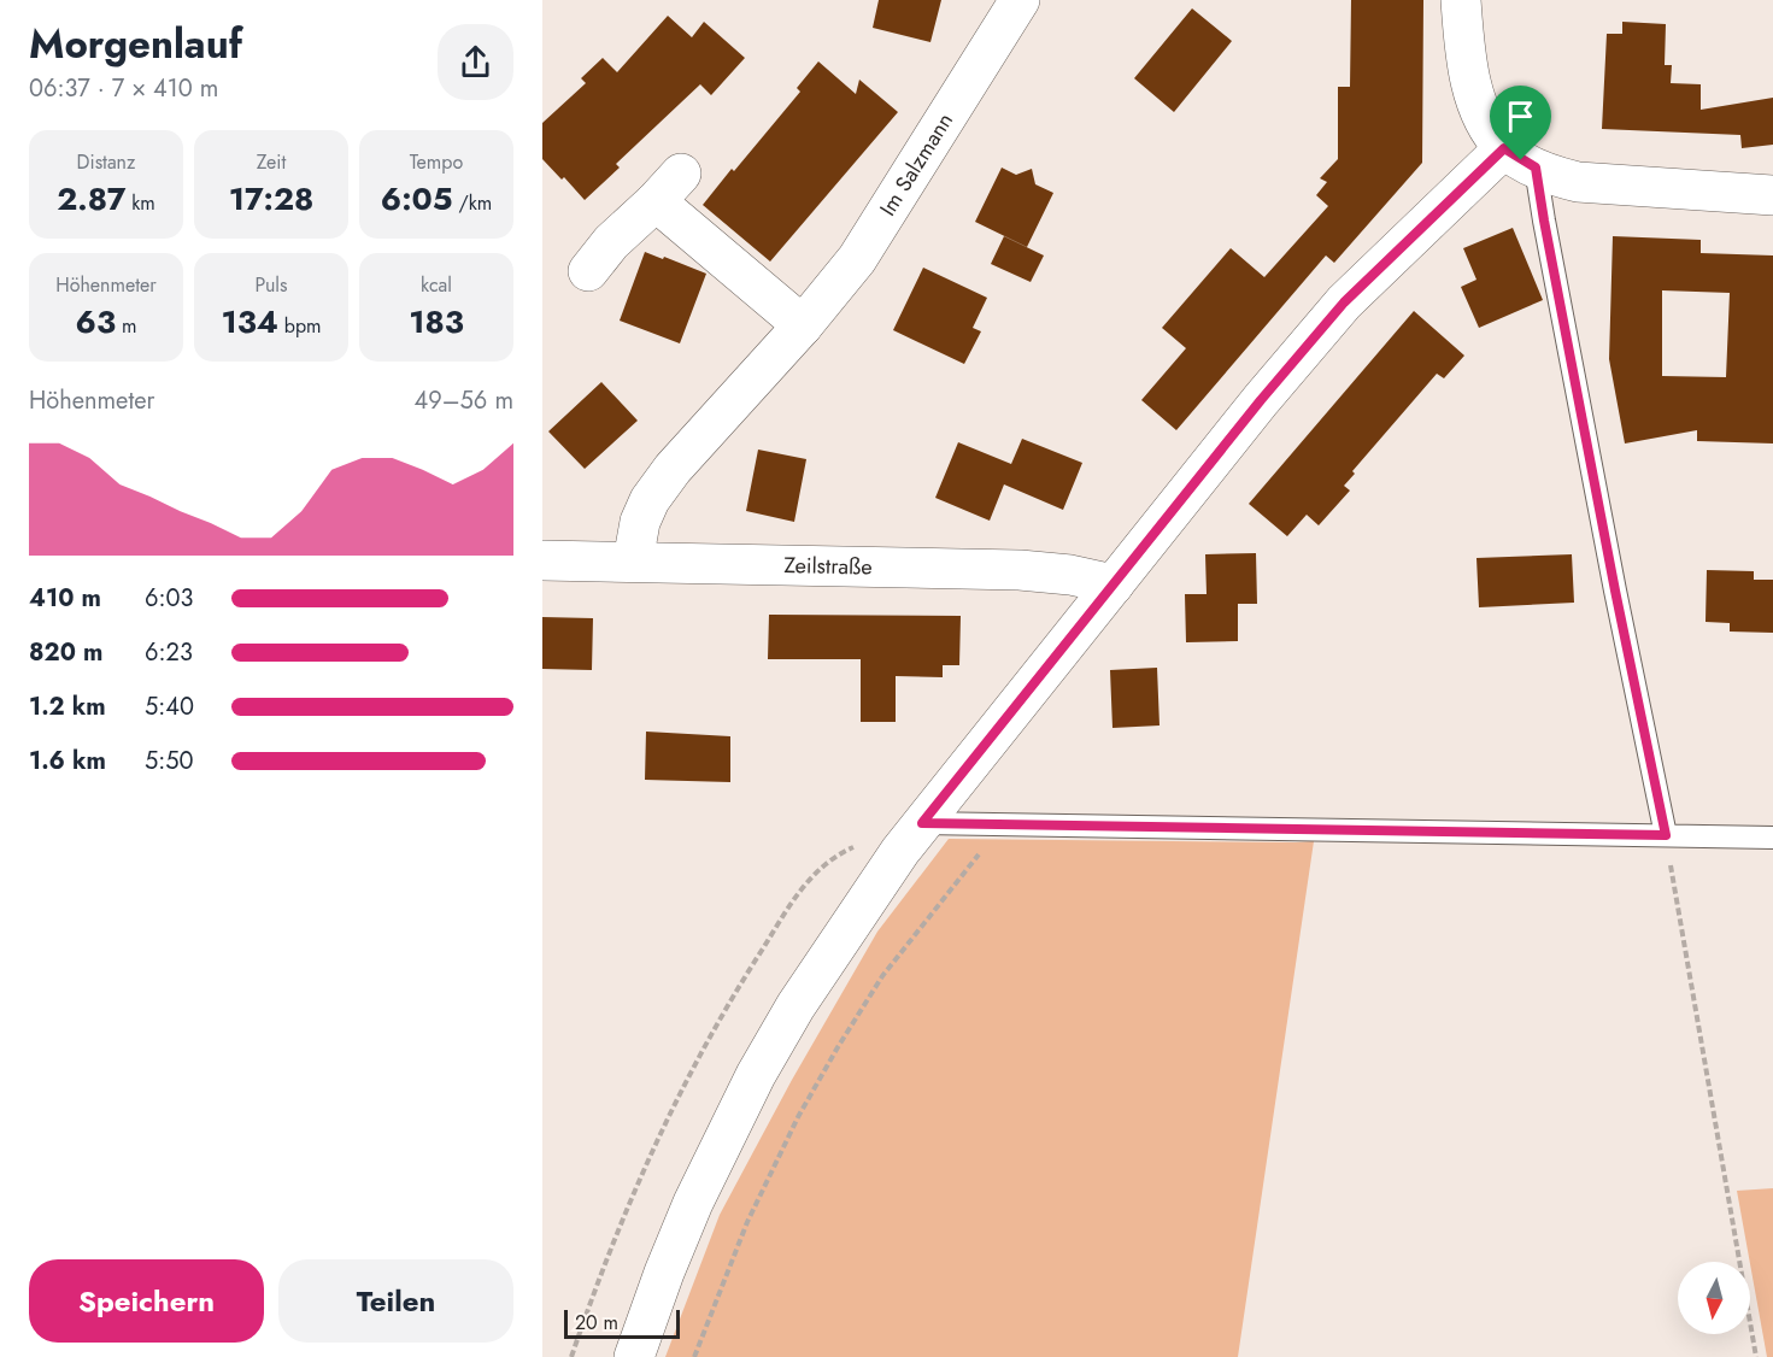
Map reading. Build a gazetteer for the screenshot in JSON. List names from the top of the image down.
{
  "streets": {
    "street": ["Im Salzmann", "Zeilstraße"]
  },
  "crossings": [
    ["Im Salzmann", "Zeilstraße"]
  ],
  "scale_bar": "20 m",
  "north": "bottom",
  "page": {
    "heading": ["Morgenlauf", "06:37 · 7 × 410 m"],
    "stats": [
      ["Distanz", "2.87 km"],
      ["Zeit", "17:28"],
      ["Tempo", "6:05 /km"],
      ["Höhenmeter", "63 m"],
      ["Puls", "134 bpm"],
      ["kcal", "183"]
    ],
    "chart": ["Höhenmeter", "49–56 m"],
    "list": [
      {
        "name": "410 m",
        "note": "6:03"
      },
      {
        "name": "820 m",
        "note": "6:23"
      },
      {
        "name": "1.2 km",
        "note": "5:40"
      },
      {
        "name": "1.6 km",
        "note": "5:50"
      }
    ],
    "buttons": ["Speichern", "Teilen"],
    "scale": "20 m"
  }
}
